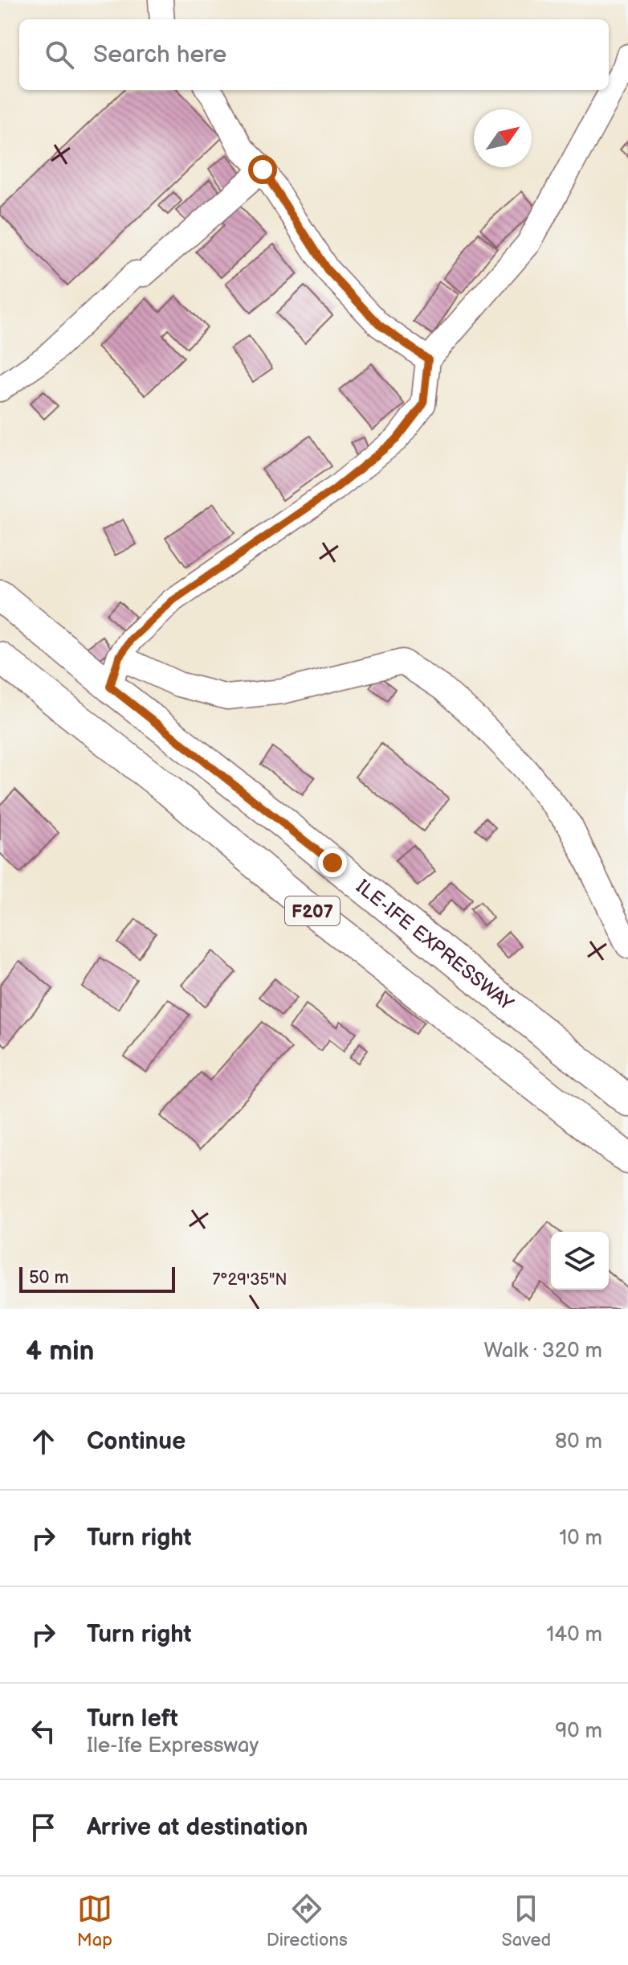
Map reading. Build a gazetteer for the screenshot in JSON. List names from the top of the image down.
{
  "streets": {
    "main road": ["F207", "ILE-IFE EXPRESSWAY"]
  },
  "scale_bar": "50 m",
  "north": "top right",
  "page": {
    "search": "Search here",
    "scale": "50 m",
    "heading": ["4 min", "Walk · 320 m"],
    "list": [
      ["Continue", "80 m"],
      ["Turn right", "10 m"],
      ["Turn right", "140 m"],
      ["Turn left", "Ile-Ife Expressway", "90 m"],
      "Arrive at destination"
    ],
    "nav": ["Map", "Directions", "Saved"]
  },
  "coordinates": ["7°29'35\"N"]
}
